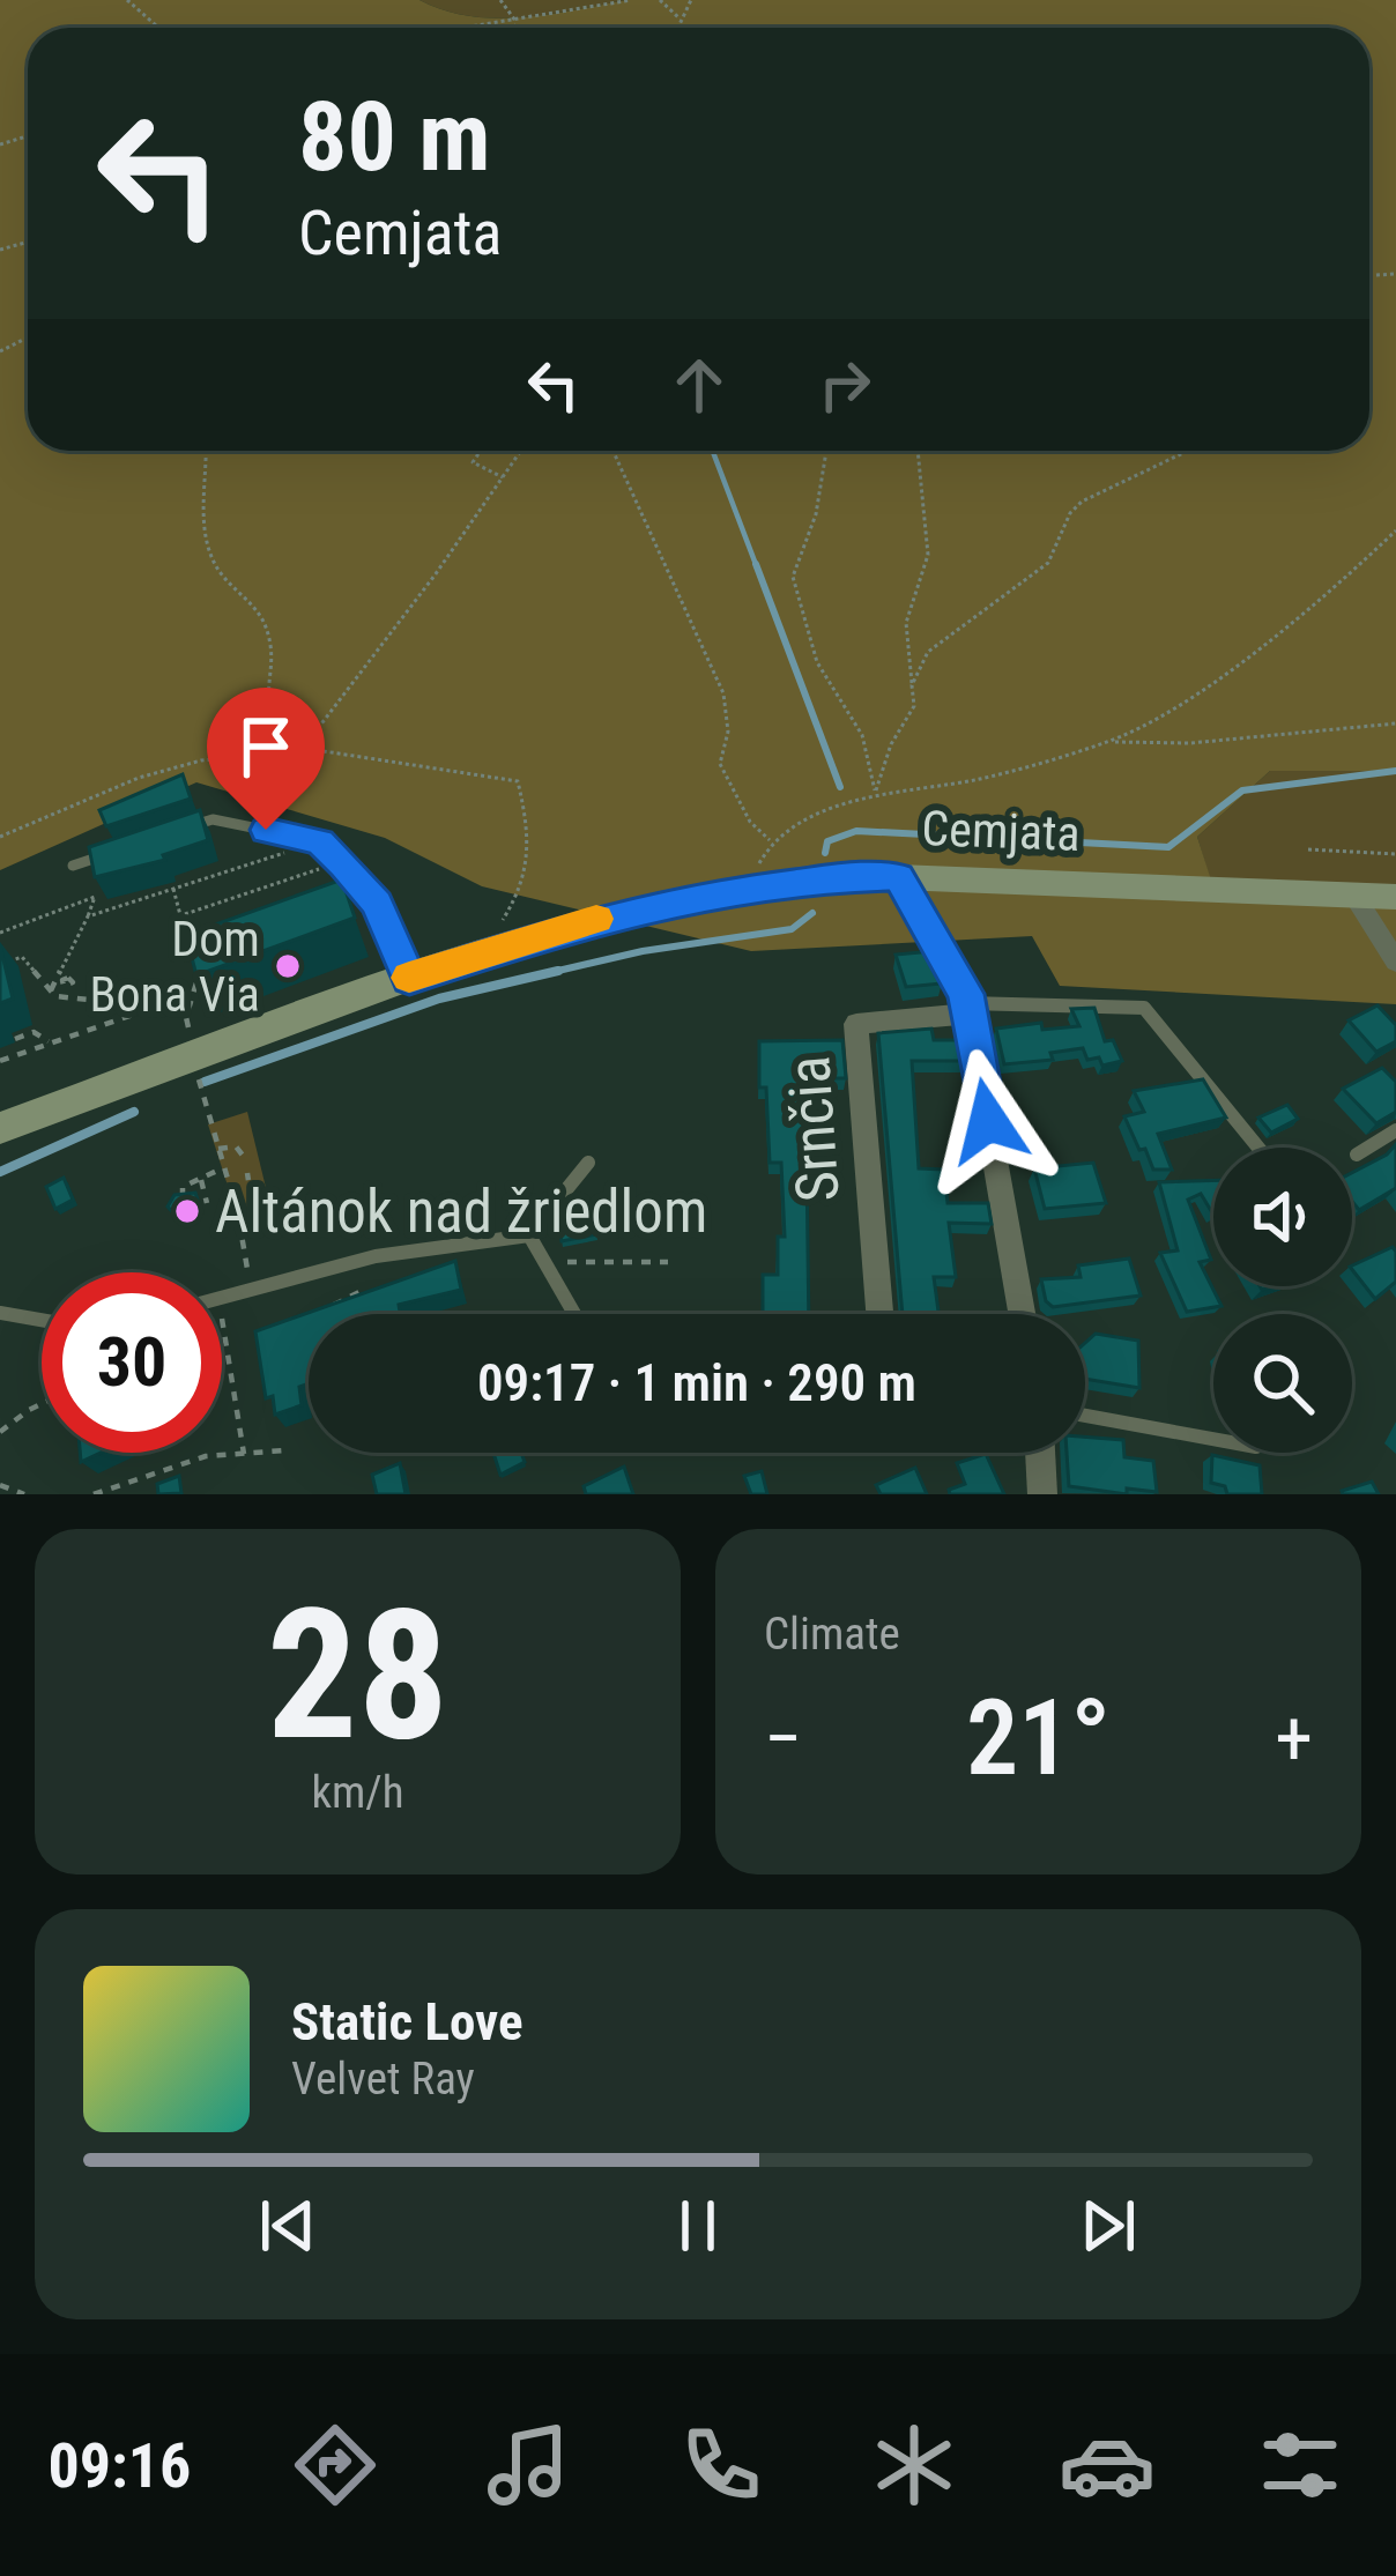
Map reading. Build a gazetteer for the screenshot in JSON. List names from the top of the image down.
{
  "streets": {
    "main road": ["Cemjata"],
    "street": ["Srnčia"]
  },
  "places": ["Dom Bona Via", "Altánok nad žriedlom"],
  "page": {
    "turn": ["80 m", "Cemjata"],
    "limit": "30",
    "trip": "09:17 · 1 min · 290 m",
    "tile": [
      ["28", "km/h"],
      "Climate"
    ],
    "heat": ["−", "21°", "+"],
    "song": ["Static Love", "Velvet Ray"],
    "tabs": "09:16"
  }
}
